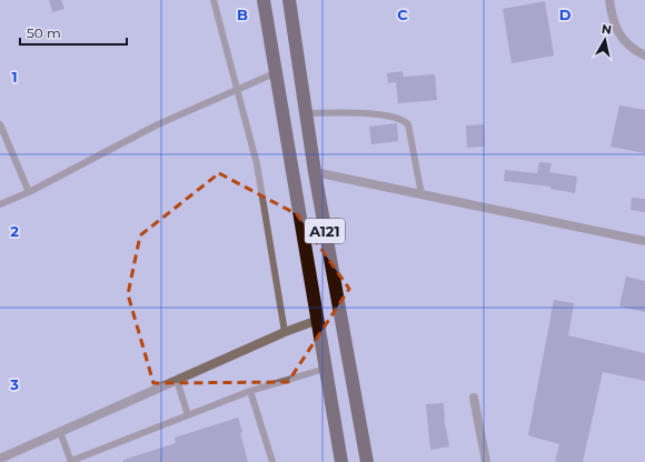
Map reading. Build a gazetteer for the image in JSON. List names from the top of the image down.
{
  "streets": {
    "highway": ["A121"]
  },
  "scale_bar": "50 m",
  "north": "top",
  "grid": {
    "columns": ["B", "C", "D"],
    "rows": ["1", "2", "3"]
  }
}
